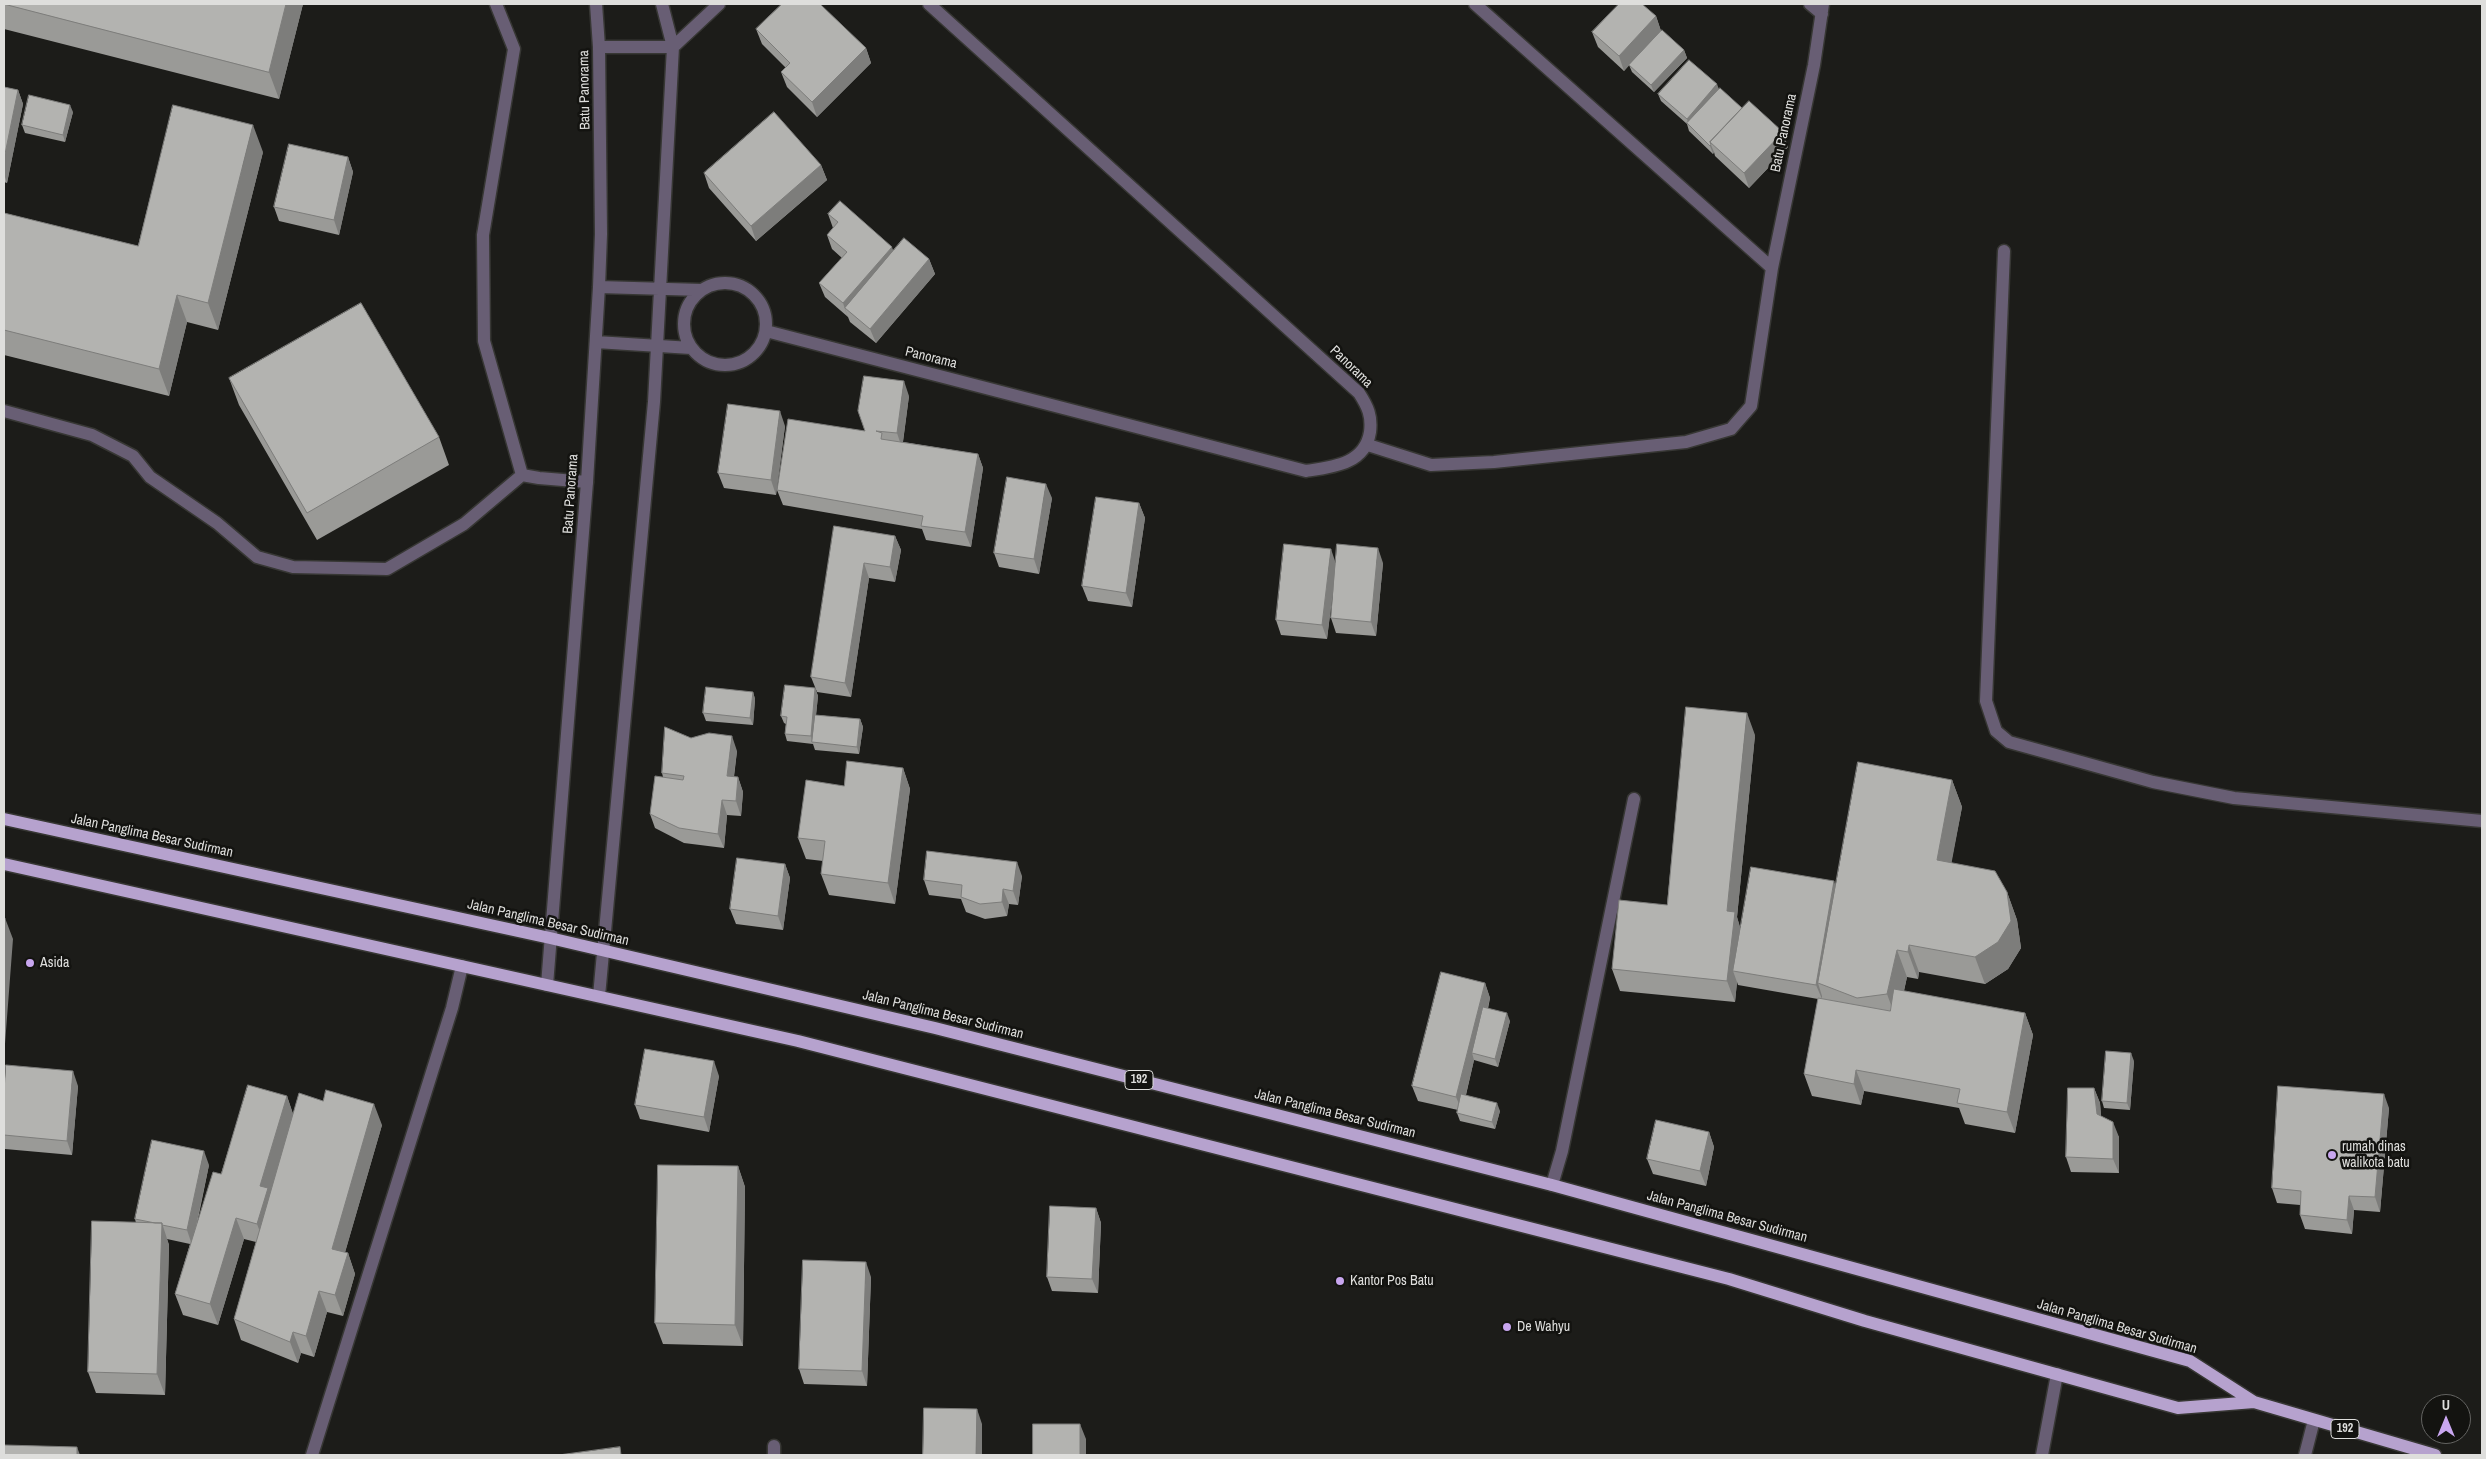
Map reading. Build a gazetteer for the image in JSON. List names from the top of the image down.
{
  "streets": {
    "main road": ["Jalan Panglima Besar Sudirman", "192"],
    "street": ["Batu Panorama", "Panorama"]
  },
  "crossings": [
    ["Batu Panorama", "Panorama"],
    ["Batu Panorama", "Jalan Panglima Besar Sudirman"],
    ["Batu Panorama", "192"],
    ["Jalan Panglima Besar Sudirman", "192"]
  ],
  "places": [
    "Asida",
    "rumah dinas walikota batu",
    "Kantor Pos Batu",
    "De Wahyu"
  ],
  "north": "top"
}
